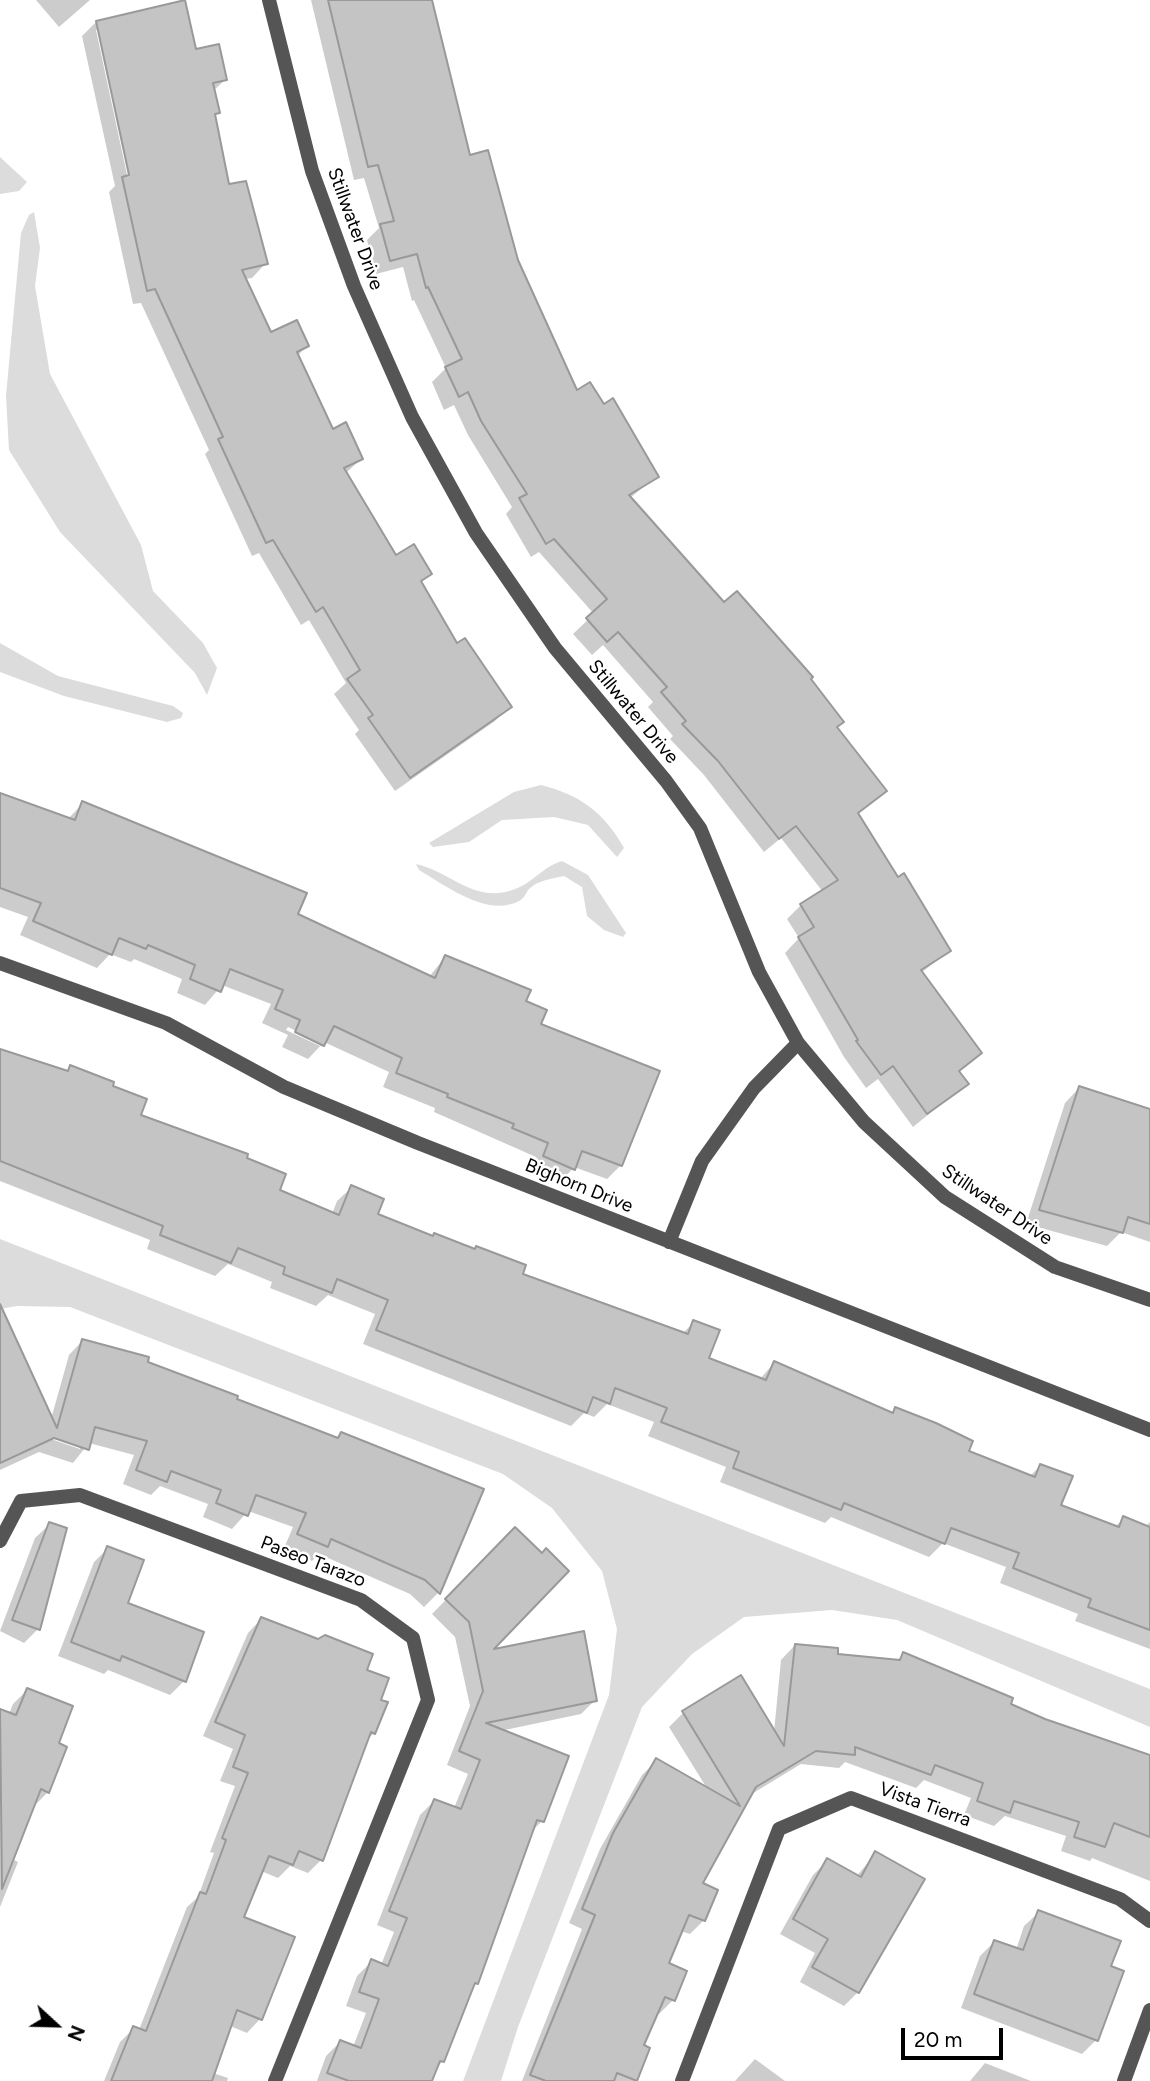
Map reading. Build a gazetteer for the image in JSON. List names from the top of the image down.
{
  "streets": {
    "street": [
      "Stillwater Drive",
      "Bighorn Drive",
      "Paseo Tarazo",
      "Vista Tierra"
    ]
  },
  "scale_bar": "20 m",
  "north": "right"
}
